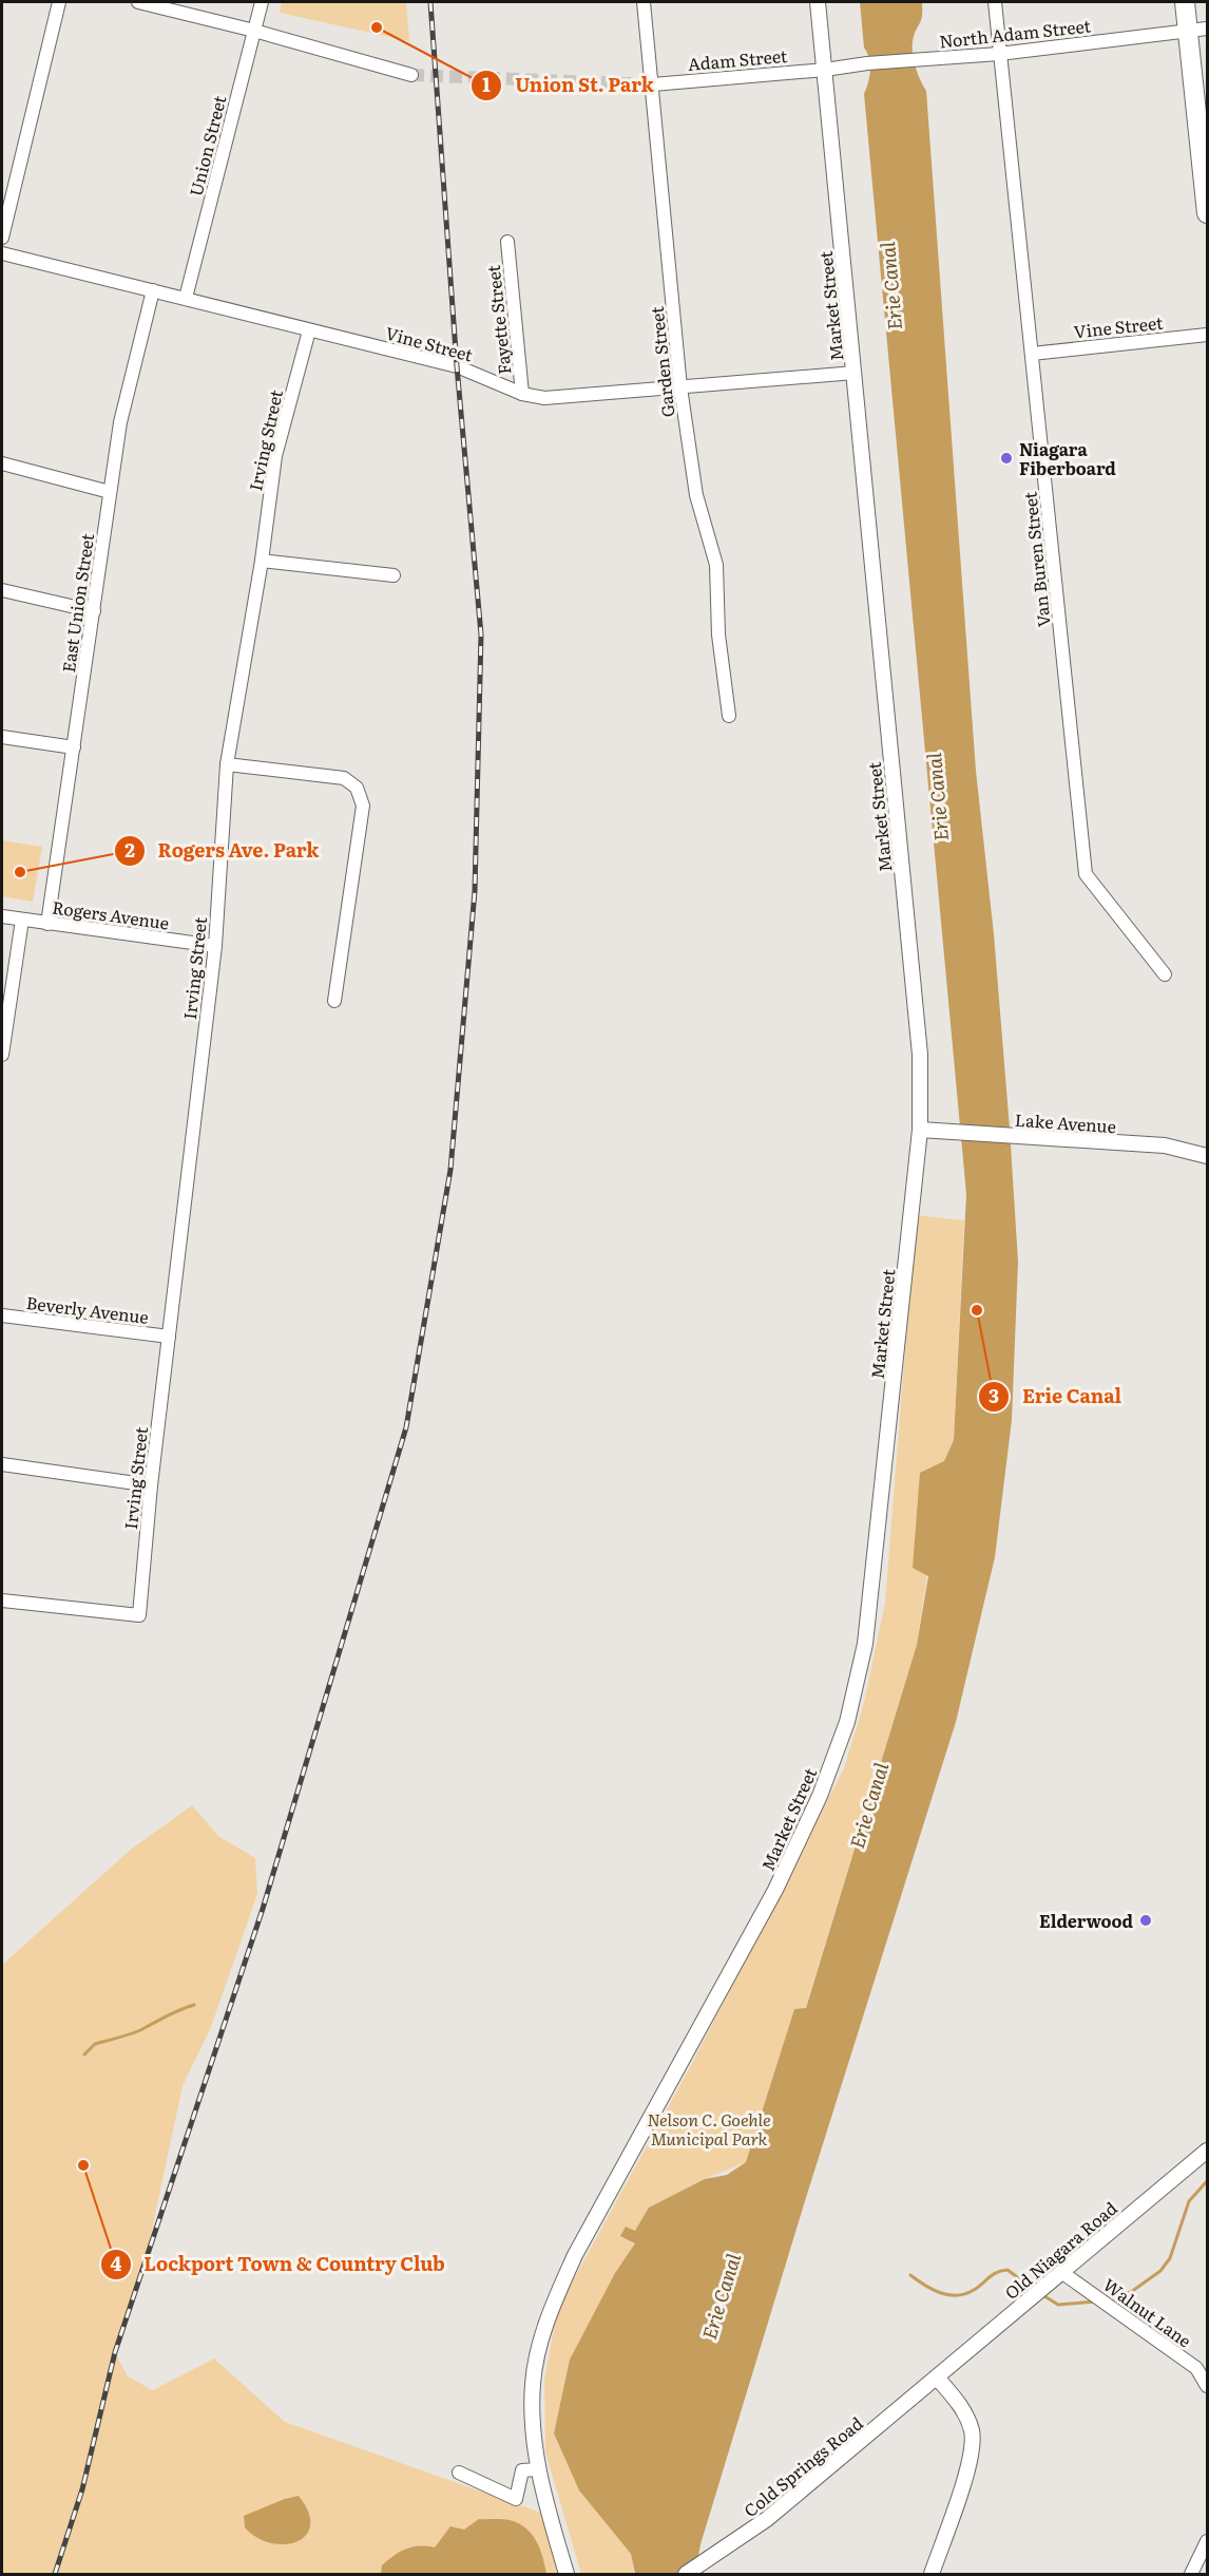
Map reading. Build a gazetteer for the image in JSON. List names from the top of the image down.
{
  "streets": {
    "street": [
      "North Adam Street",
      "Adam Street",
      "Union Street",
      "Market Street",
      "Fayette Street",
      "Vine Street",
      "Garden Street",
      "Irving Street",
      "Van Buren Street",
      "East Union Street",
      "Rogers Avenue",
      "Lake Avenue",
      "Beverly Avenue",
      "Old Niagara Road",
      "Walnut Lane",
      "Cold Springs Road"
    ]
  },
  "crossings": [
    ["North Adam Street", "Adam Street"],
    ["North Adam Street", "Market Street"],
    ["North Adam Street", "Van Buren Street"],
    ["Adam Street", "Market Street"],
    ["Adam Street", "Garden Street"],
    ["Union Street", "Vine Street"],
    ["Market Street", "Vine Street"],
    ["Market Street", "Lake Avenue"],
    ["Fayette Street", "Vine Street"],
    ["Vine Street", "Garden Street"],
    ["Vine Street", "Irving Street"],
    ["Vine Street", "Van Buren Street"],
    ["Vine Street", "East Union Street"],
    ["Irving Street", "Rogers Avenue"],
    ["Irving Street", "Beverly Avenue"],
    ["East Union Street", "Rogers Avenue"],
    ["Old Niagara Road", "Walnut Lane"],
    ["Old Niagara Road", "Cold Springs Road"]
  ],
  "water": ["Erie Canal"],
  "parks": ["Nelson C. Goehle Municipal Park"],
  "places": [
    "Union St. Park",
    "Niagara Fiberboard",
    "Rogers Ave. Park",
    "Erie Canal",
    "Elderwood",
    "Lockport Town & Country Club"
  ]
}
